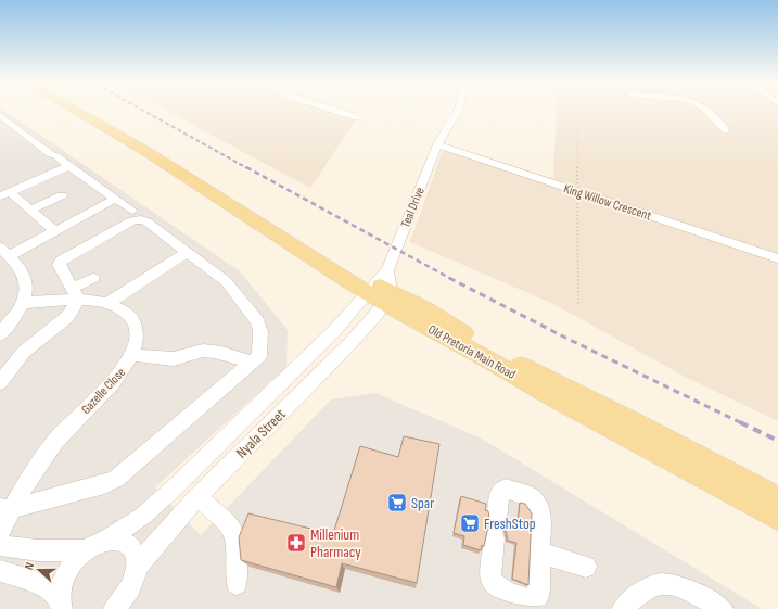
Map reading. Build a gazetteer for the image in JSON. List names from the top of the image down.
{
  "streets": {
    "main road": ["Old Pretoria Main Road"],
    "street": [
      "King Willow Crescent",
      "Teal Drive",
      "Gazelle Close",
      "Nyala Street"
    ]
  },
  "crossings": [
    ["King Willow Crescent", "Teal Drive"],
    ["Teal Drive", "Old Pretoria Main Road"],
    ["Teal Drive", "Nyala Street"],
    ["Old Pretoria Main Road", "Nyala Street"]
  ],
  "places": {
    "supermarket": ["Spar", "FreshStop"],
    "pharmacy": ["Millenium Pharmacy"]
  },
  "north": "left"
}
